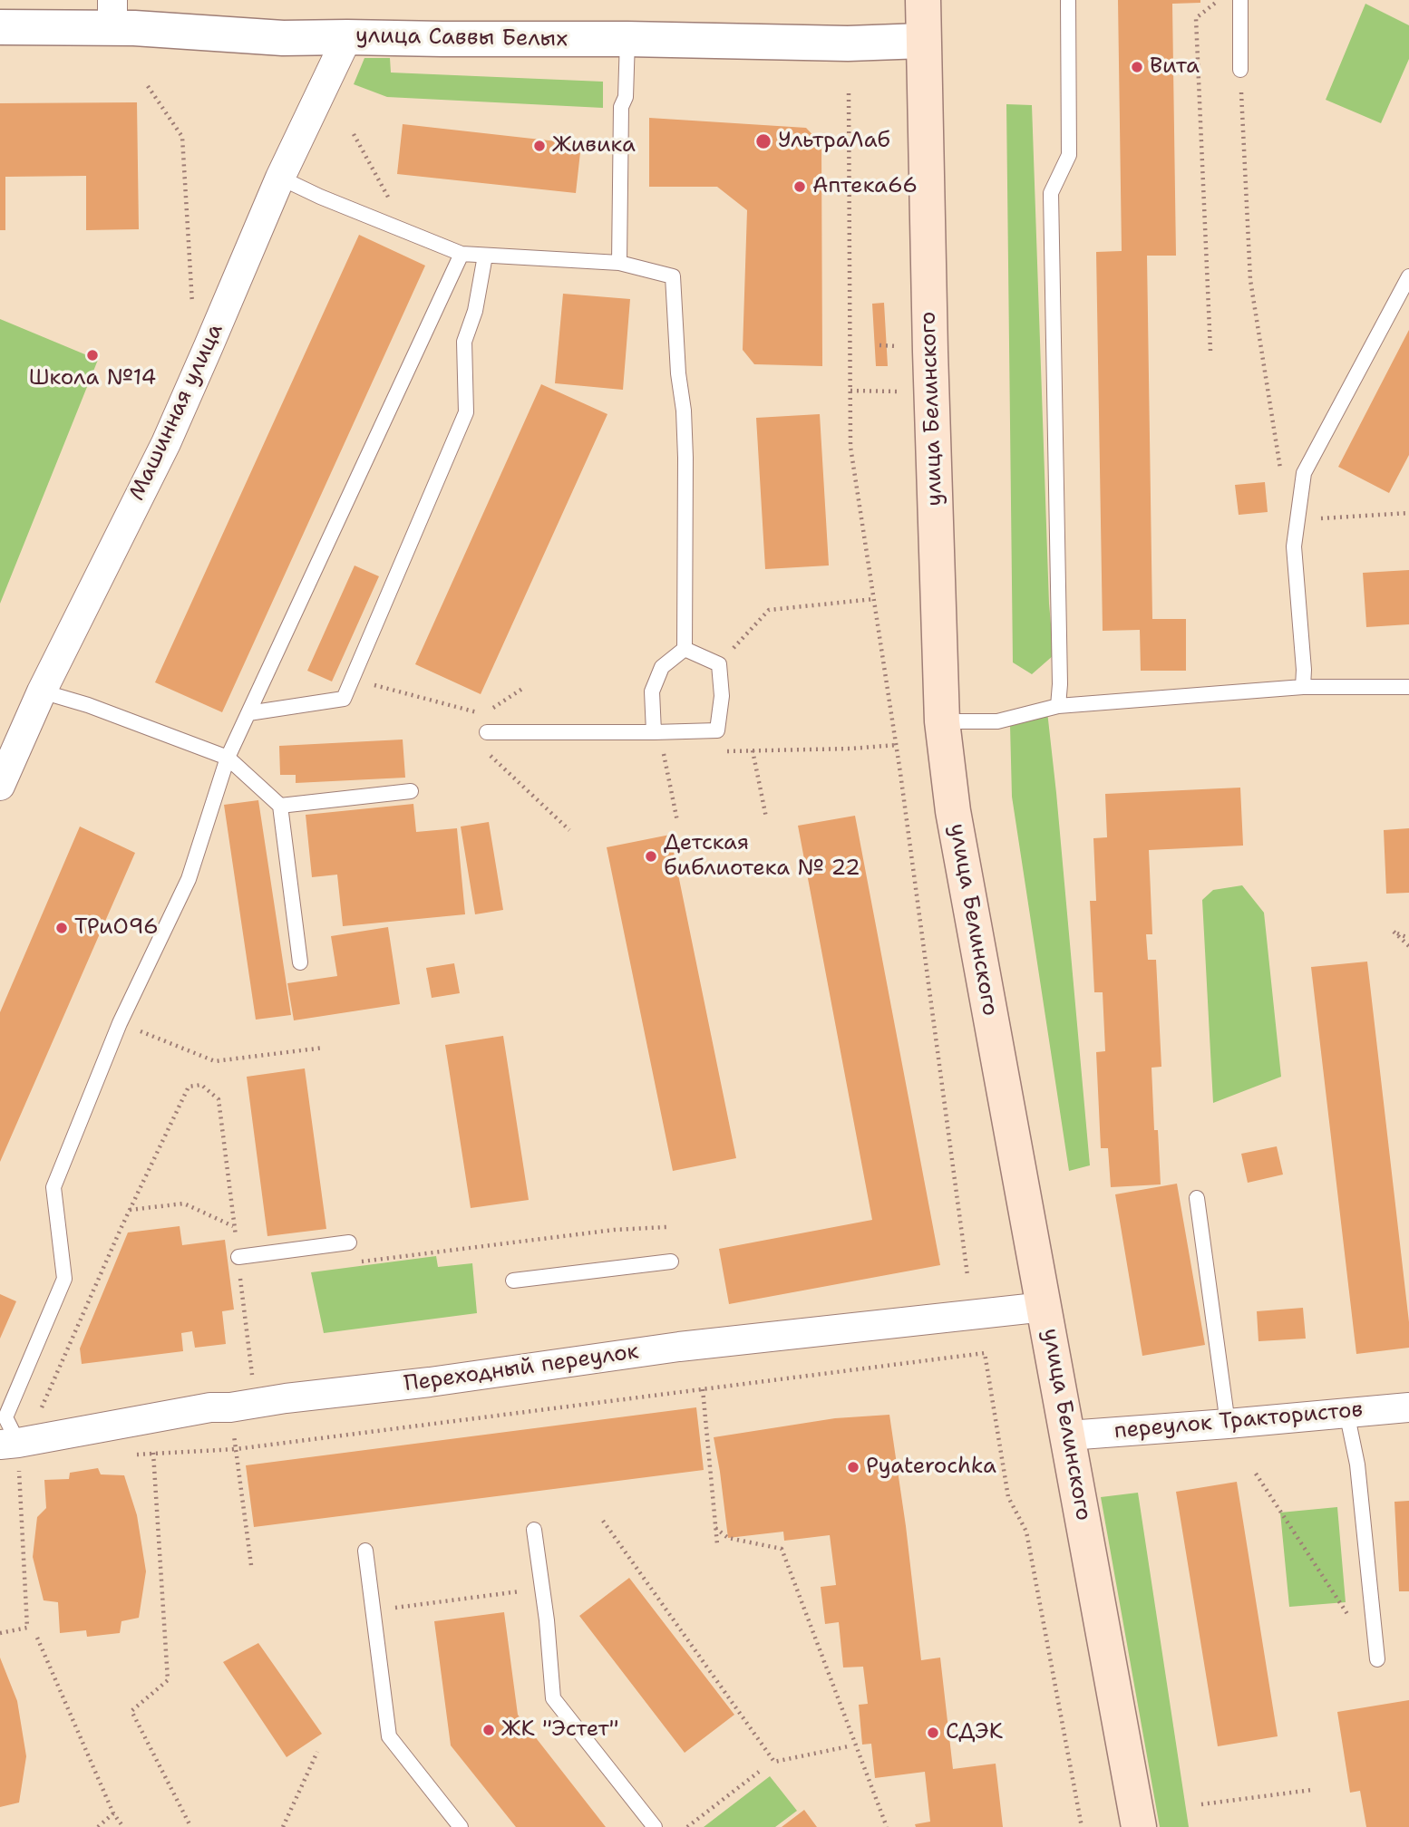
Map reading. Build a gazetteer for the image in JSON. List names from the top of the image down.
{
  "streets": {
    "main road": ["улица Белинского"],
    "street": [
      "улица Саввы Белых",
      "Машинная улица",
      "Переходный переулок",
      "переулок Трактористов"
    ]
  },
  "crossings": [
    ["улица Саввы Белых", "улица Белинского"],
    ["улица Саввы Белых", "Машинная улица"],
    ["улица Белинского", "Переходный переулок"],
    ["улица Белинского", "переулок Трактористов"]
  ],
  "places": [
    "Вита",
    "УльтраЛаб",
    "Живика",
    "Аптека66",
    "Школа №14",
    "Детская библиотека № 22",
    "ТРиО96",
    "Pyaterochka",
    "ЖК \"Эстет\"",
    "СДЭК"
  ]
}
